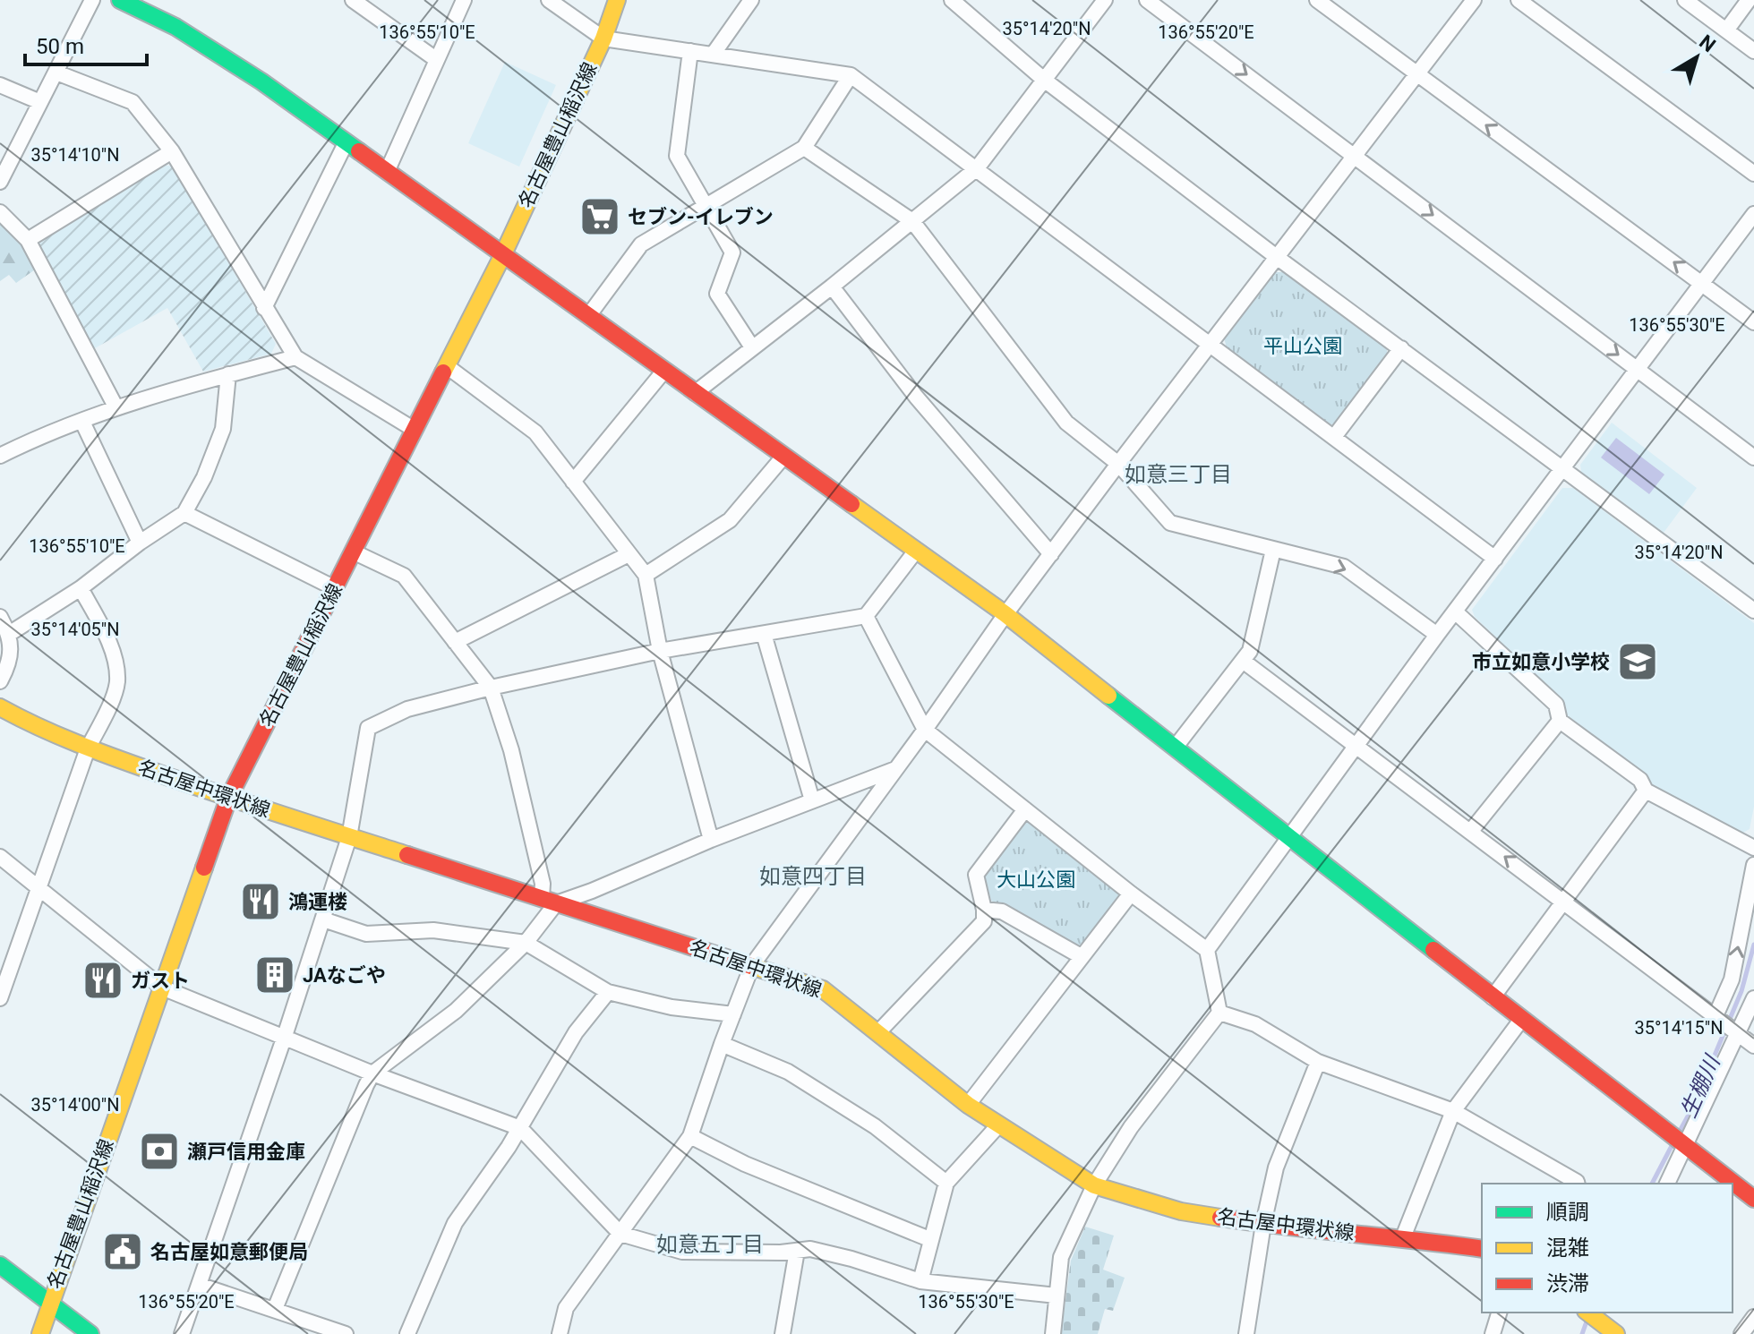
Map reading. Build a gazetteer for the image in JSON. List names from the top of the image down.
{
  "streets": {
    "main road": ["名古屋豊山稲沢線", "名古屋中環状線"]
  },
  "crossings": [
    ["名古屋豊山稲沢線", "名古屋中環状線"]
  ],
  "districts": ["如意三丁目", "如意四丁目", "如意五丁目"],
  "water": ["生棚川"],
  "parks": ["平山公園", "大山公園"],
  "places": {
    "supermarket": ["セブン-イレブン"],
    "school or university": ["市立如意小学校"],
    "restaurant": ["鴻運楼", "ガスト"],
    "building": ["JAなごや"],
    "bank": ["瀬戸信用金庫"],
    "public building": ["名古屋如意郵便局"]
  },
  "legend": ["順調", "混雑", "渋滞"],
  "scale_bar": "50 m",
  "north": "top right",
  "coordinates": [
    "35°14'20\"N",
    "136°55'10\"E",
    "136°55'20\"E",
    "35°14'10\"N",
    "136°55'30\"E",
    "35°14'05\"N",
    "35°14'15\"N",
    "35°14'00\"N"
  ]
}
